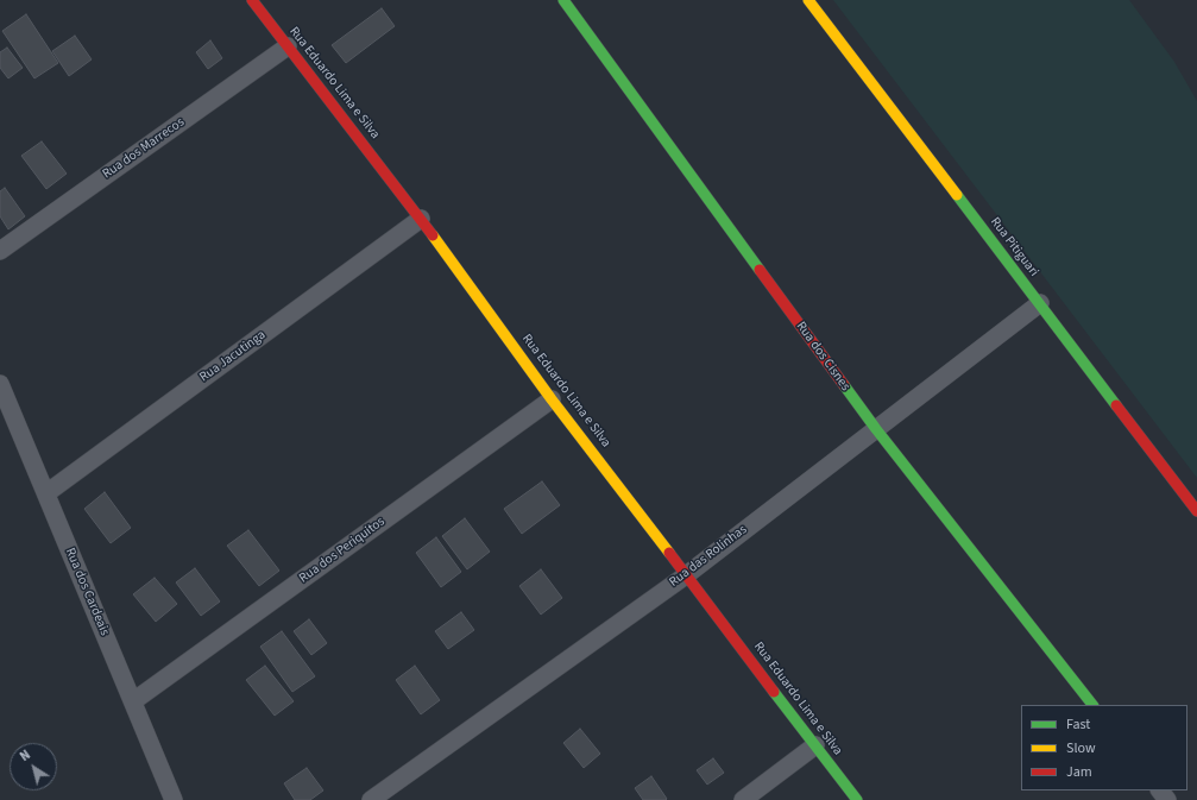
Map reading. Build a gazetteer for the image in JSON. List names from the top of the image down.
{
  "streets": {
    "street": [
      "Rua Eduardo Lima e Silva",
      "Rua dos Marrecos",
      "Rua Pitiguari",
      "Rua Jacutinga",
      "Rua dos Cisnes",
      "Rua dos Periquitos",
      "Rua das Rolinhas",
      "Rua dos Cardeais"
    ]
  },
  "crossings": [
    ["Rua Eduardo Lima e Silva", "Rua dos Marrecos"],
    ["Rua Eduardo Lima e Silva", "Rua Jacutinga"],
    ["Rua Eduardo Lima e Silva", "Rua dos Periquitos"],
    ["Rua Eduardo Lima e Silva", "Rua das Rolinhas"],
    ["Rua Pitiguari", "Rua das Rolinhas"],
    ["Rua Jacutinga", "Rua dos Cardeais"],
    ["Rua dos Cisnes", "Rua das Rolinhas"],
    ["Rua dos Periquitos", "Rua dos Cardeais"]
  ],
  "legend": ["Fast", "Slow", "Jam"],
  "north": "top left"
}
